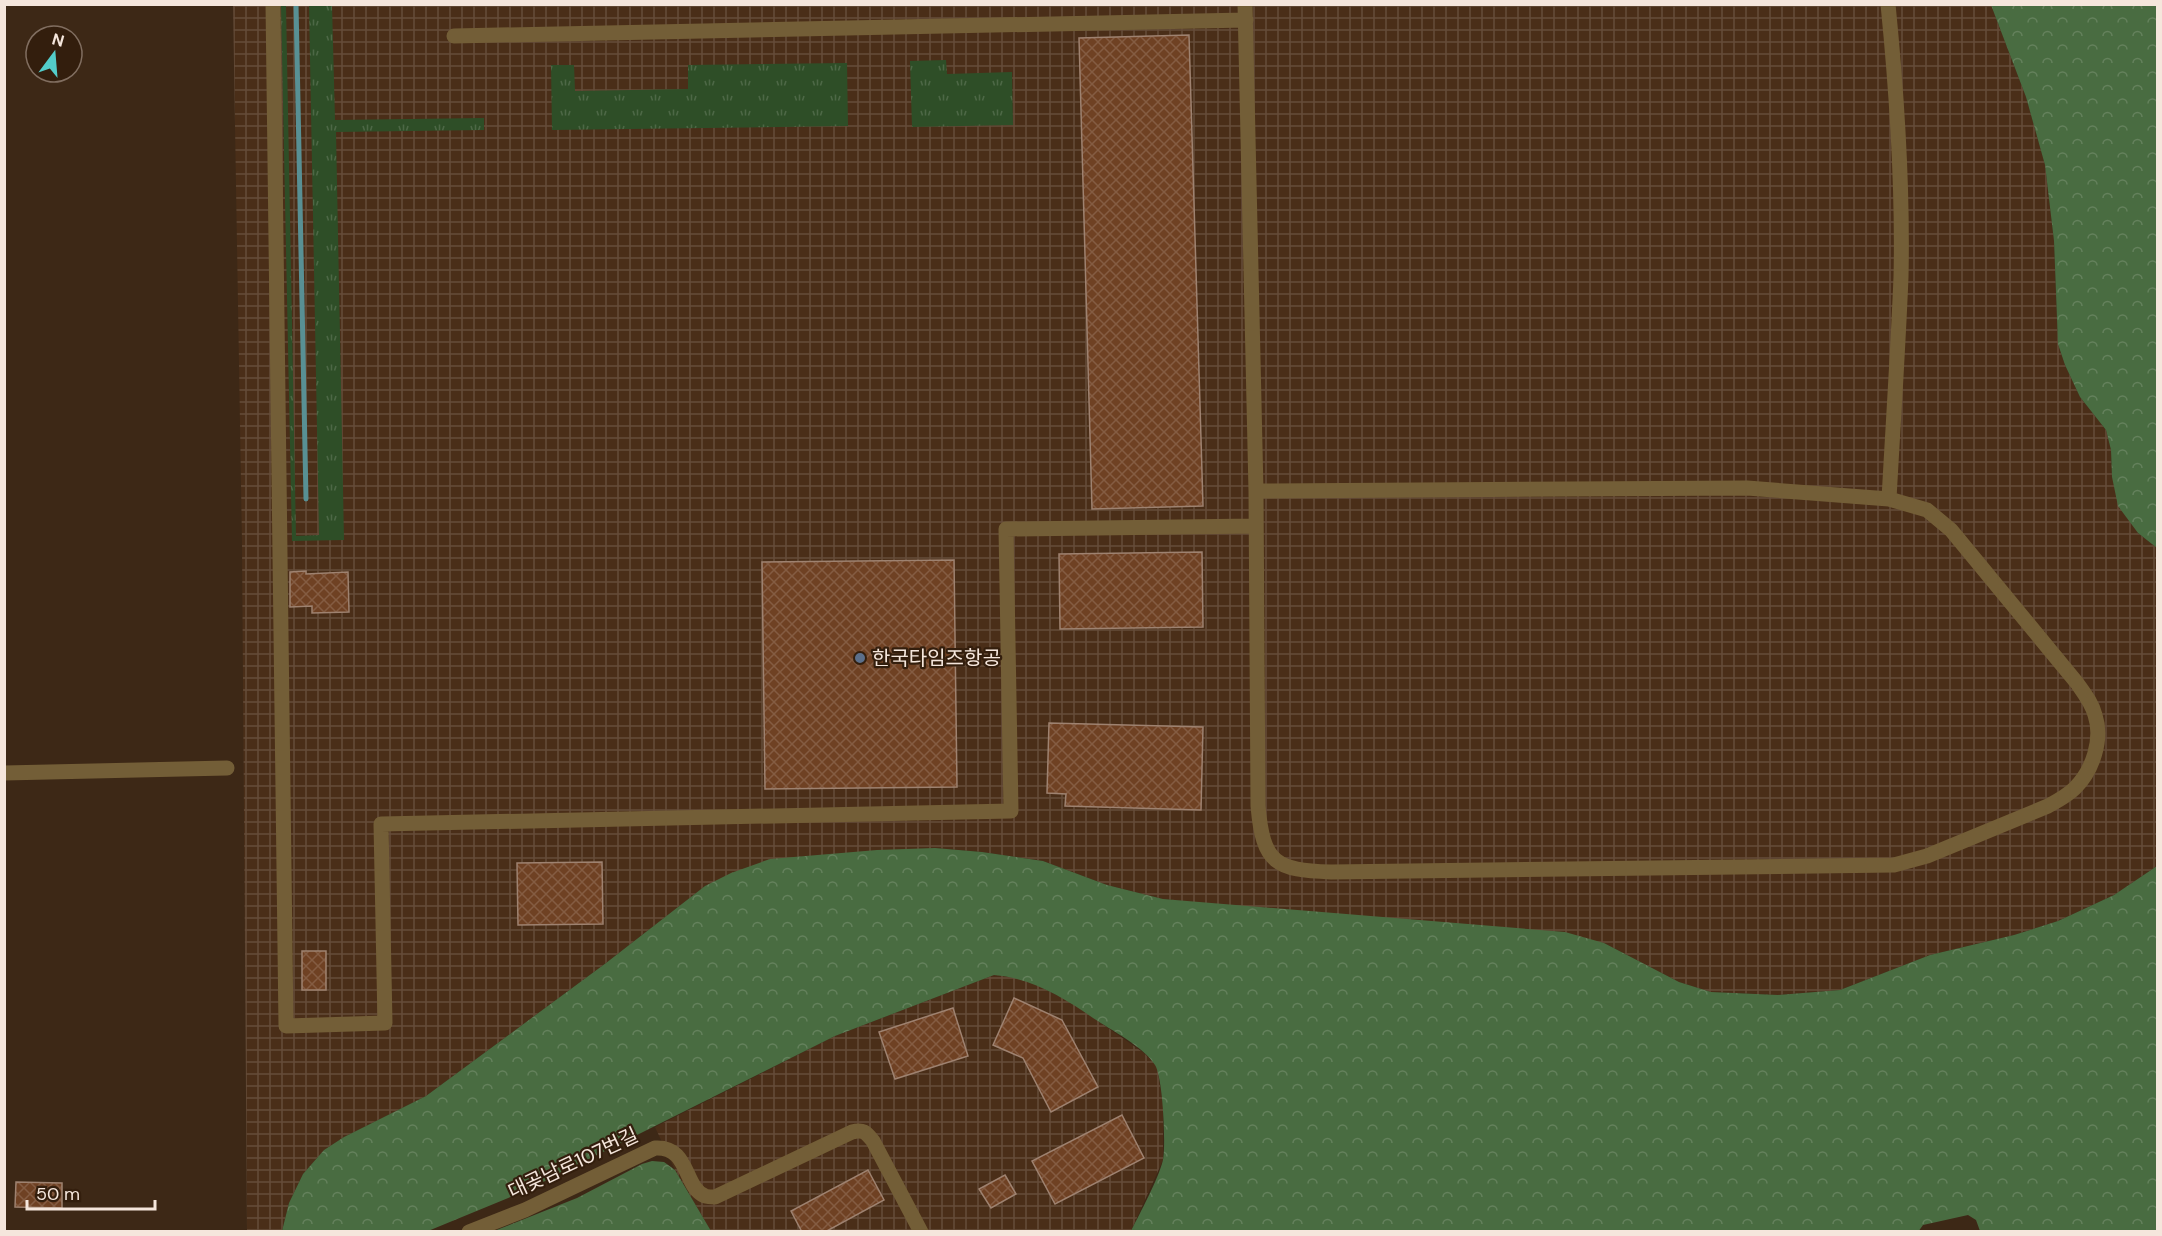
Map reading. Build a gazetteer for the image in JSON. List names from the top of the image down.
{
  "streets": {
    "street": ["대곶남로107번길"]
  },
  "places": ["한국타임즈항공"],
  "scale_bar": "50 m",
  "north": "top"
}
